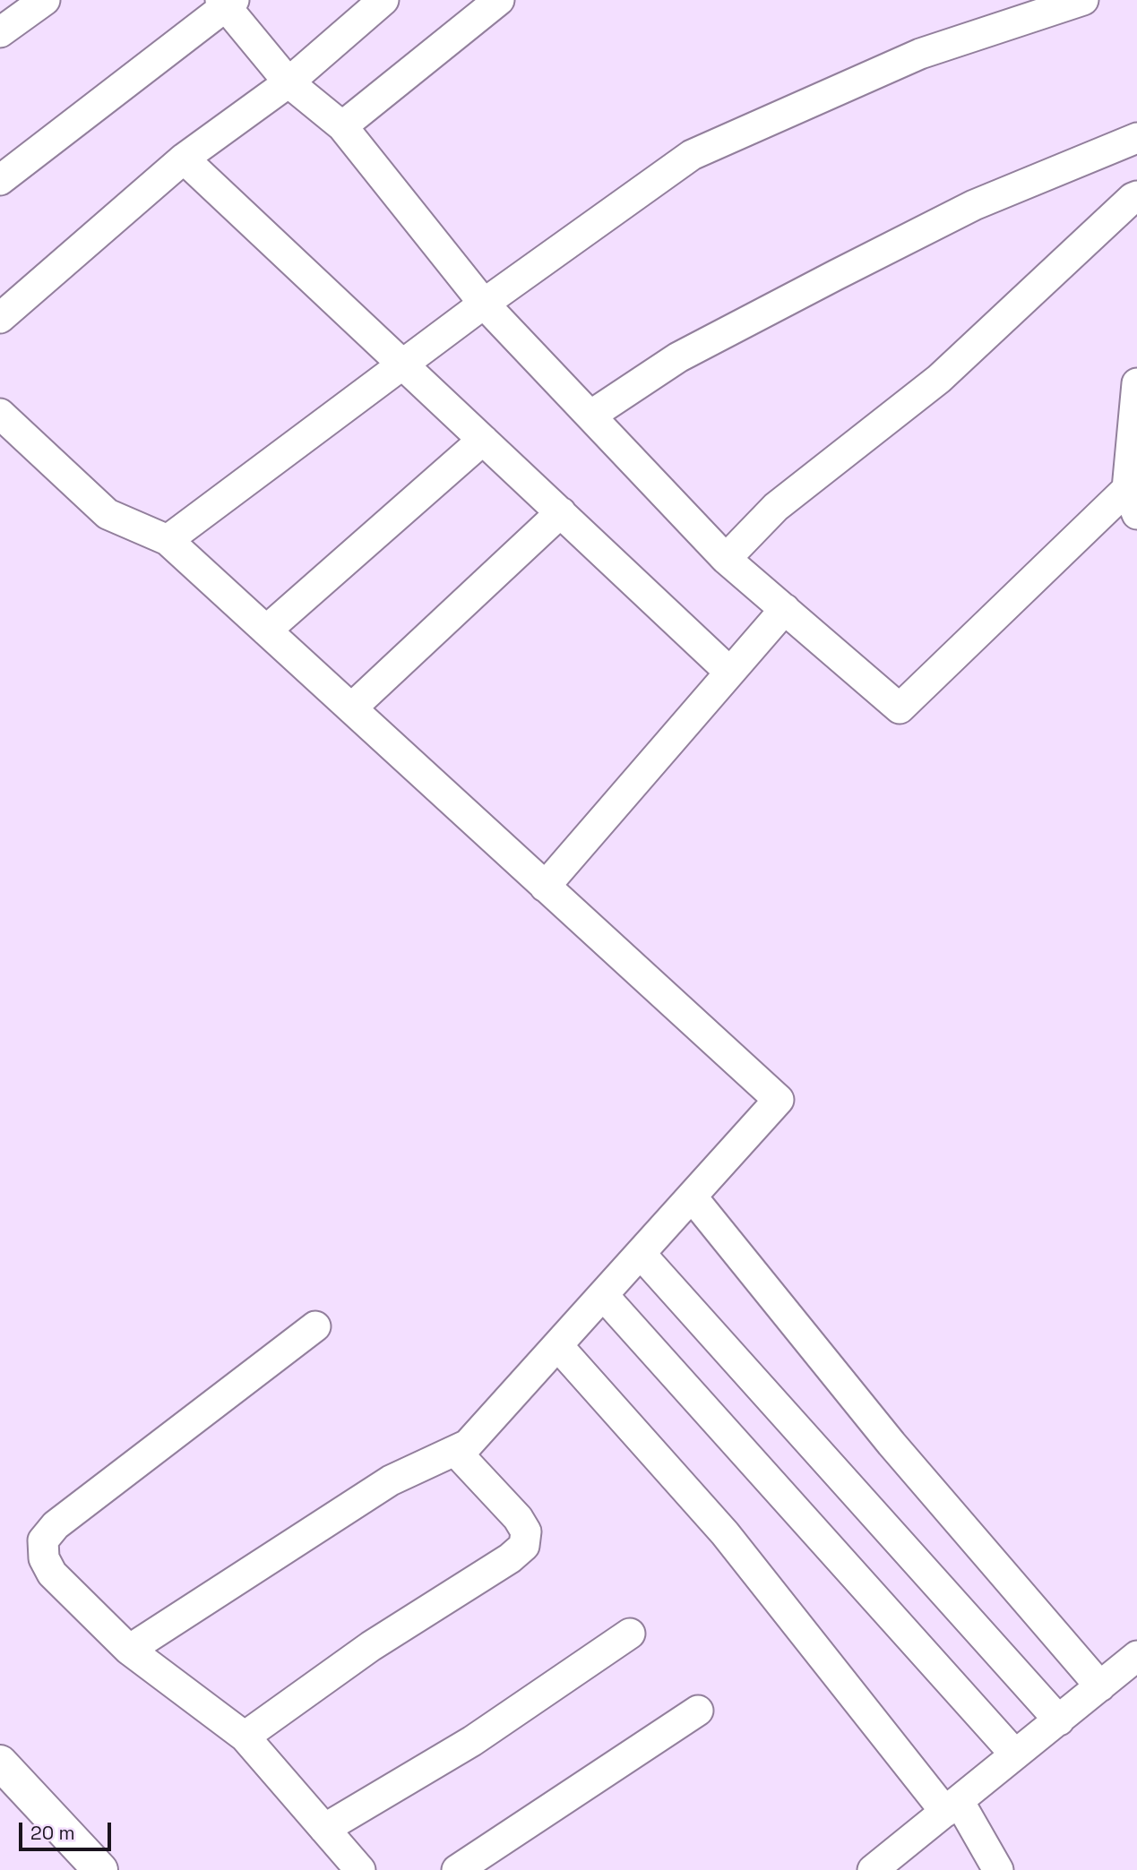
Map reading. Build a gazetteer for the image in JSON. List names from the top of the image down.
{
  "scale_bar": "20 m"
}
